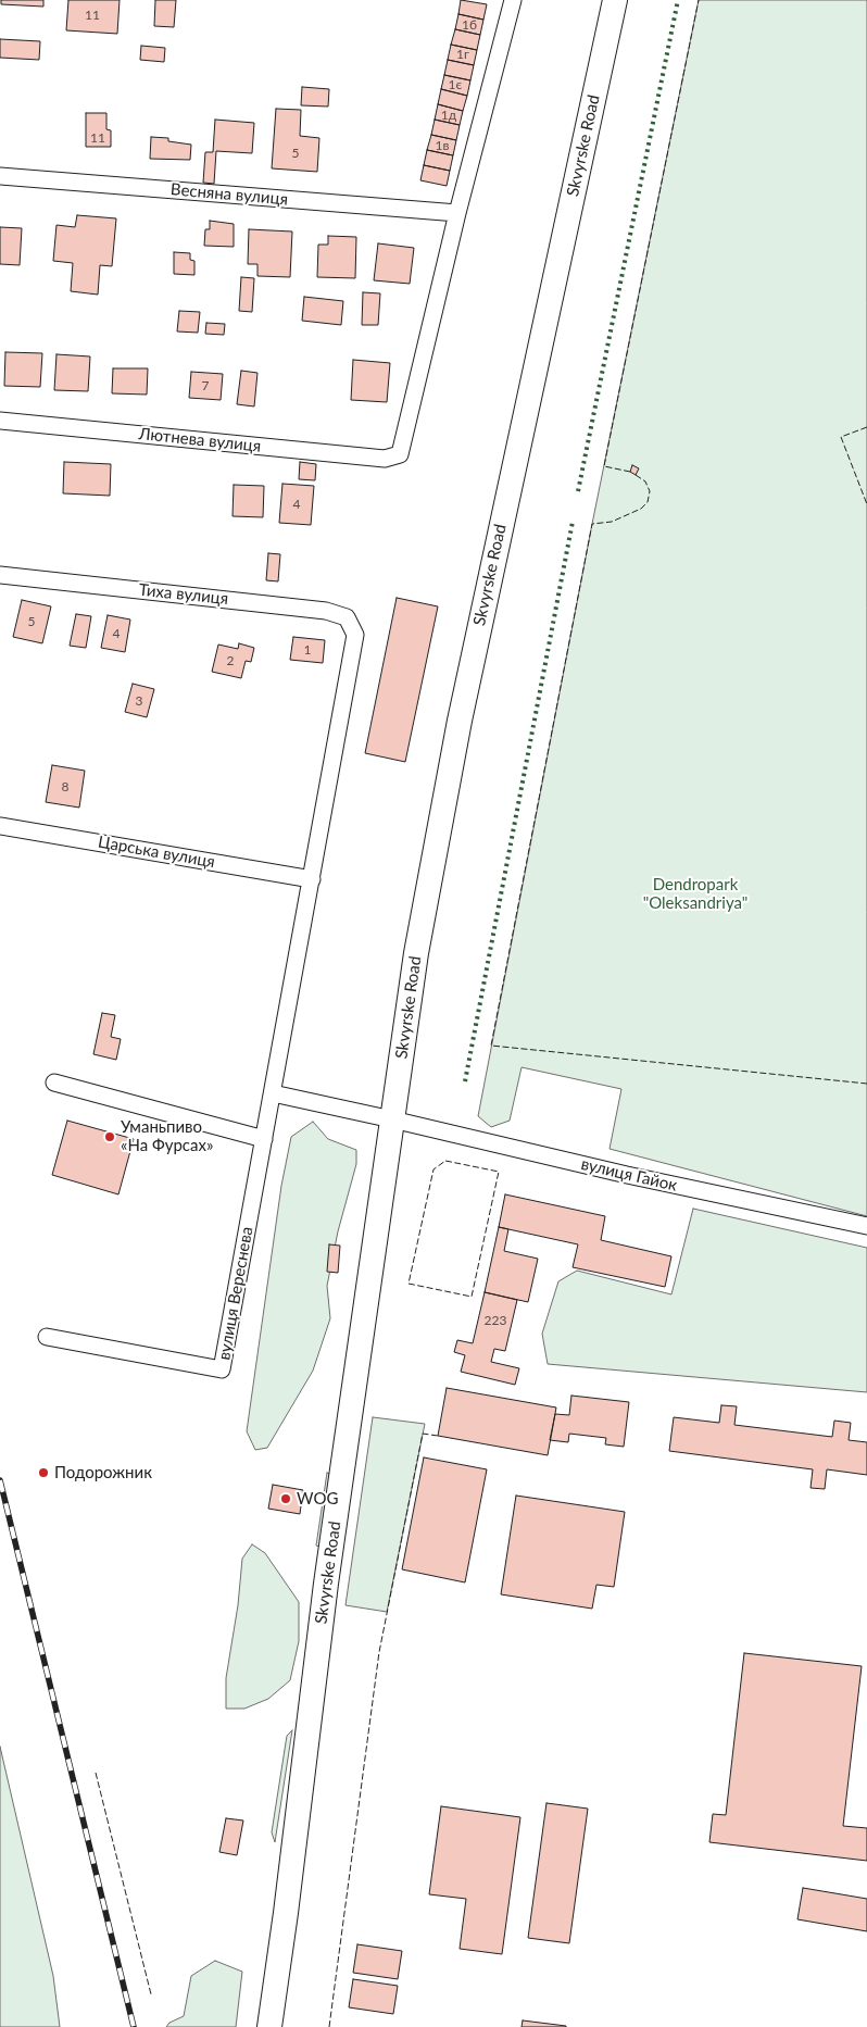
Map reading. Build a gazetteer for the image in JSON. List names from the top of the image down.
{
  "streets": {
    "main road": ["Skvyrske Road"],
    "street": [
      "Весняна вулиця",
      "Лютнева вулиця",
      "Тиха вулиця",
      "Царська вулиця",
      "вулиця Гайок",
      "вулиця Вереснева"
    ]
  },
  "crossings": [
    ["Skvyrske Road", "вулиця Гайок"],
    ["Весняна вулиця", "Лютнева вулиця"],
    ["Тиха вулиця", "Царська вулиця"]
  ],
  "parks": ["Dendropark \"Oleksandriya\""],
  "places": ["Уманьпиво «На Фурсах»", "Подорожник", "WOG"],
  "house_numbers": [
    "11",
    "1б",
    "1г",
    "1є",
    "1д",
    "11",
    "1в",
    "5",
    "7",
    "4",
    "5",
    "4",
    "1",
    "2",
    "3",
    "8",
    "223"
  ]
}
